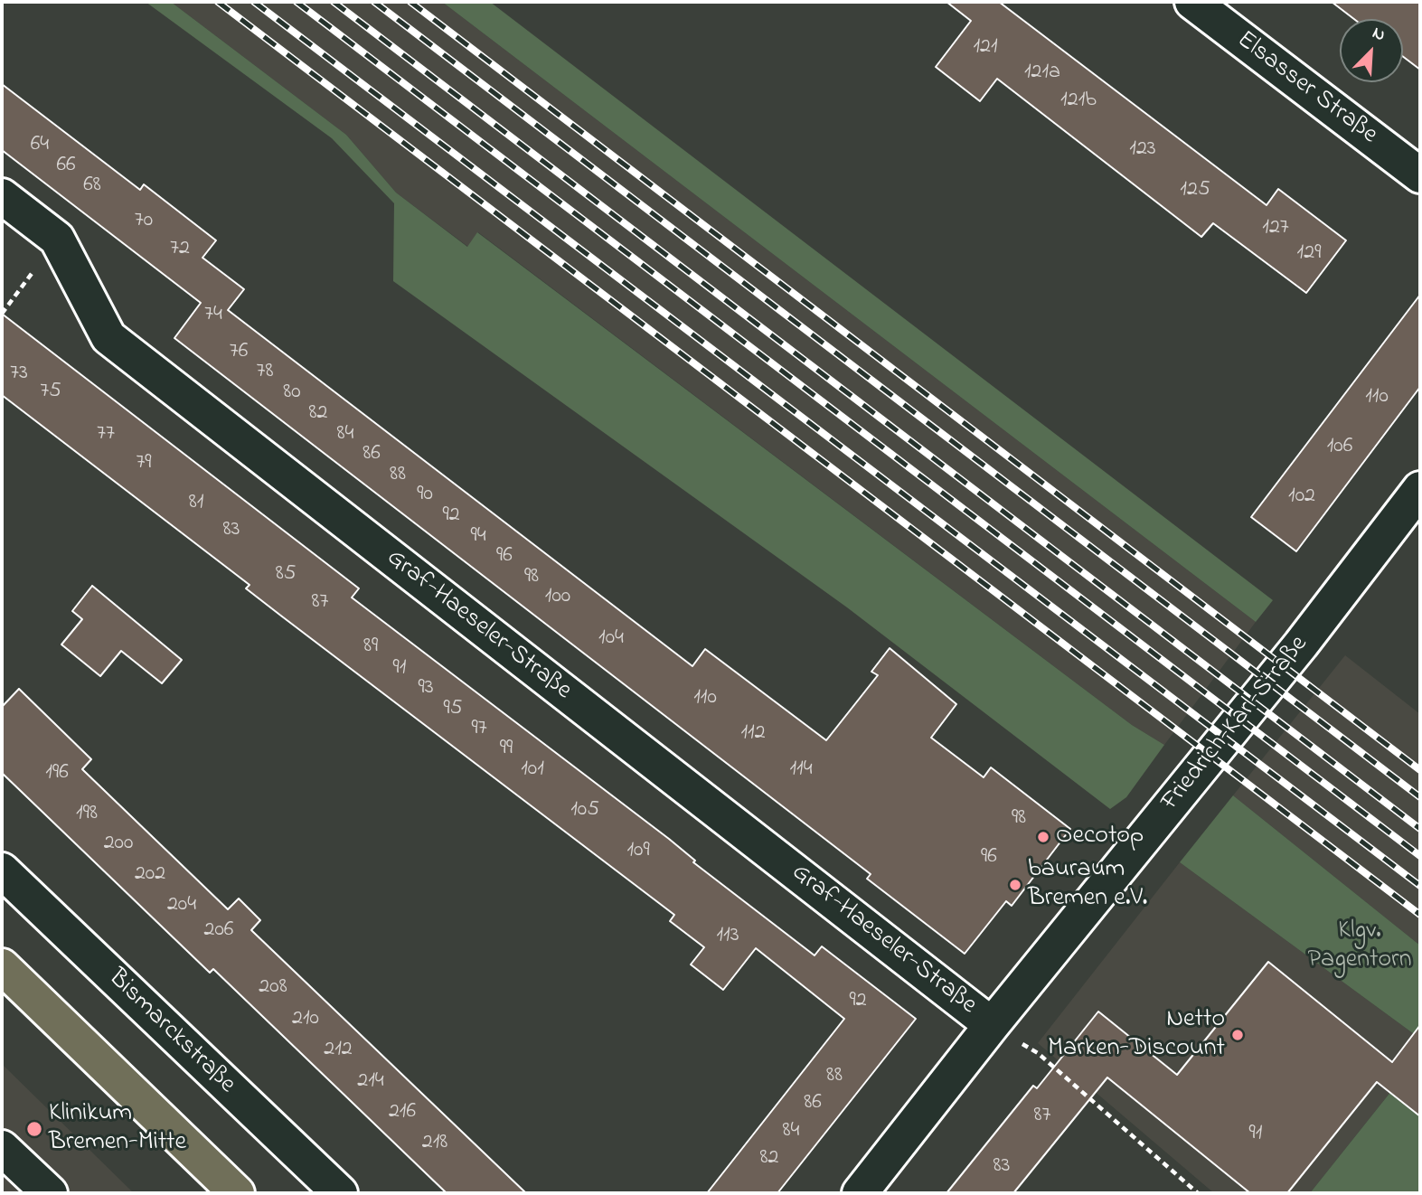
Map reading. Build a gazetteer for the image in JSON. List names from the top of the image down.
{
  "streets": {
    "street": [
      "Elsasser Straße",
      "Graf-Haeseler-Straße",
      "Friedrich-Karl-Straße",
      "Bismarckstraße"
    ]
  },
  "crossings": [
    ["Graf-Haeseler-Straße", "Friedrich-Karl-Straße"]
  ],
  "parks": ["Klgv. Pagentorn"],
  "places": [
    "Oecotop",
    "bauraum Bremen e.V.",
    "Netto Marken-Discount",
    "Klinikum Bremen-Mitte"
  ],
  "house_numbers": [
    "121",
    "121a",
    "121b",
    "64",
    "123",
    "66",
    "68",
    "125",
    "70",
    "127",
    "72",
    "129",
    "74",
    "76",
    "78",
    "73",
    "75",
    "80",
    "110",
    "82",
    "77",
    "84",
    "106",
    "86",
    "79",
    "88",
    "90",
    "102",
    "81",
    "92",
    "83",
    "94",
    "96",
    "85",
    "98",
    "100",
    "87",
    "104",
    "89",
    "91",
    "93",
    "110",
    "95",
    "97",
    "112",
    "99",
    "101",
    "114",
    "196",
    "105",
    "198",
    "98",
    "200",
    "109",
    "96",
    "202",
    "204",
    "206",
    "113",
    "208",
    "92",
    "210",
    "212",
    "88",
    "214",
    "86",
    "216",
    "87",
    "84",
    "91",
    "218",
    "82",
    "83"
  ],
  "north": "top right"
}
